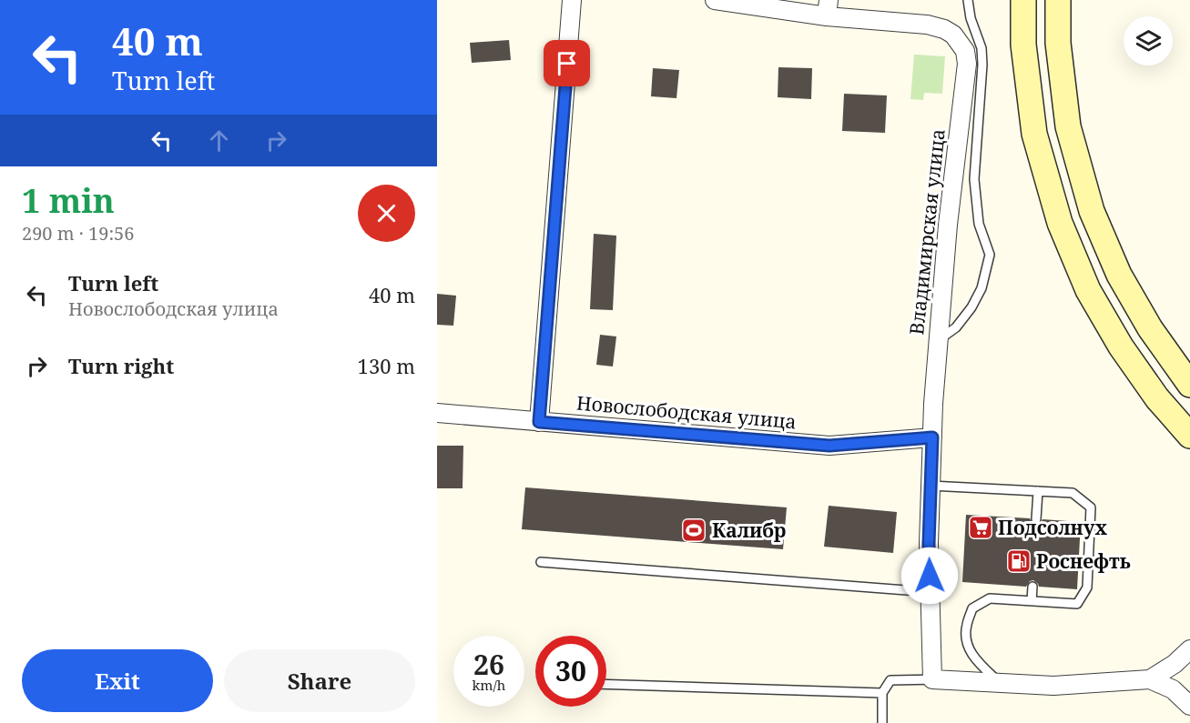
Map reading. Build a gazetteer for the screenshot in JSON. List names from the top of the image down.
{
  "streets": {
    "street": ["Владимирская улица", "Новослободская улица"]
  },
  "crossings": [
    ["Владимирская улица", "Новослободская улица"]
  ],
  "places": {
    "supermarket": ["Подсолнух"],
    "sports": ["Калибр"],
    "fuel station": ["Роснефть"]
  },
  "page": {
    "turn": ["40 m", "Turn left"],
    "heading": ["1 min", "290 m · 19:56"],
    "list": [
      {
        "name": "Turn left",
        "note": "Новослободская улица",
        "value": "40 m"
      },
      {
        "name": "Turn right",
        "value": "130 m"
      }
    ],
    "speed": "26 km/h",
    "limit": "30",
    "buttons": ["Exit", "Share"]
  }
}
